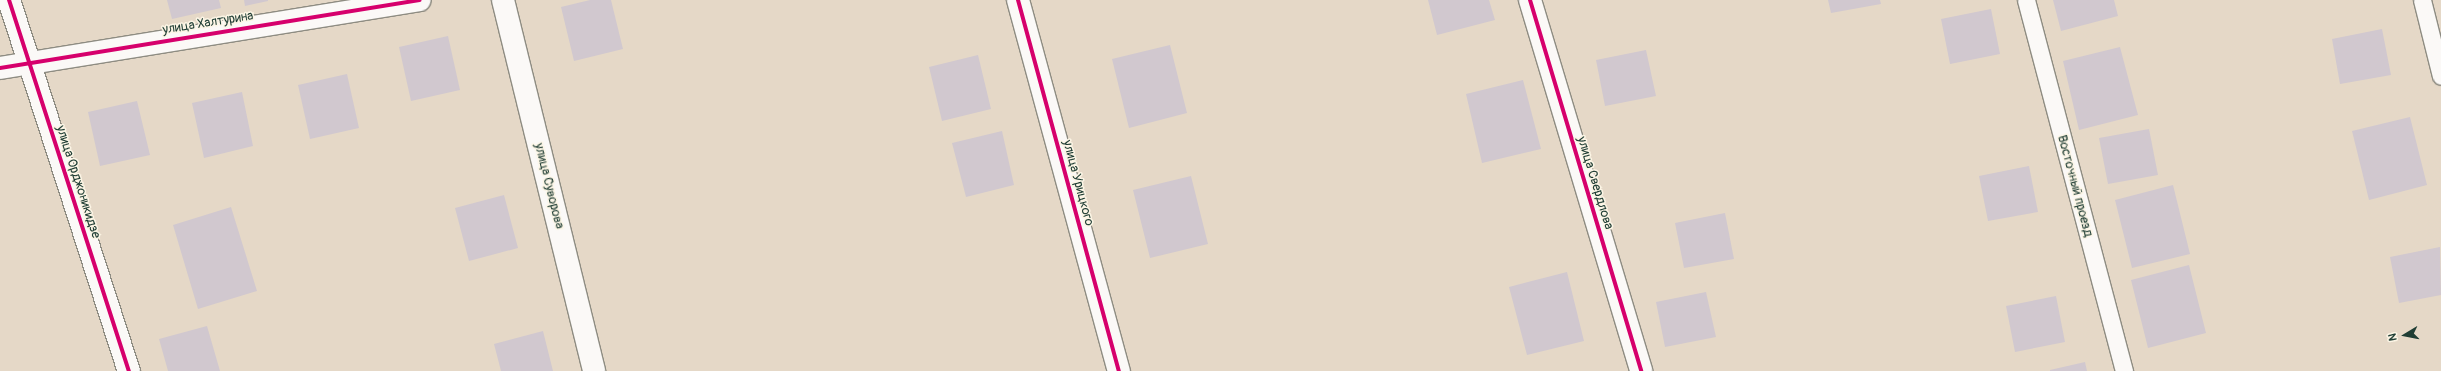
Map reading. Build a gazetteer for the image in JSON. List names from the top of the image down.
{
  "streets": {
    "street": [
      "улица Халтурина",
      "улица Орджоникидзе",
      "улица Урицкого",
      "улица Свердлова",
      "улица Суворова"
    ],
    "lane": ["Восточный проезд"]
  },
  "crossings": [
    ["улица Халтурина", "улица Орджоникидзе"]
  ],
  "north": "left"
}
